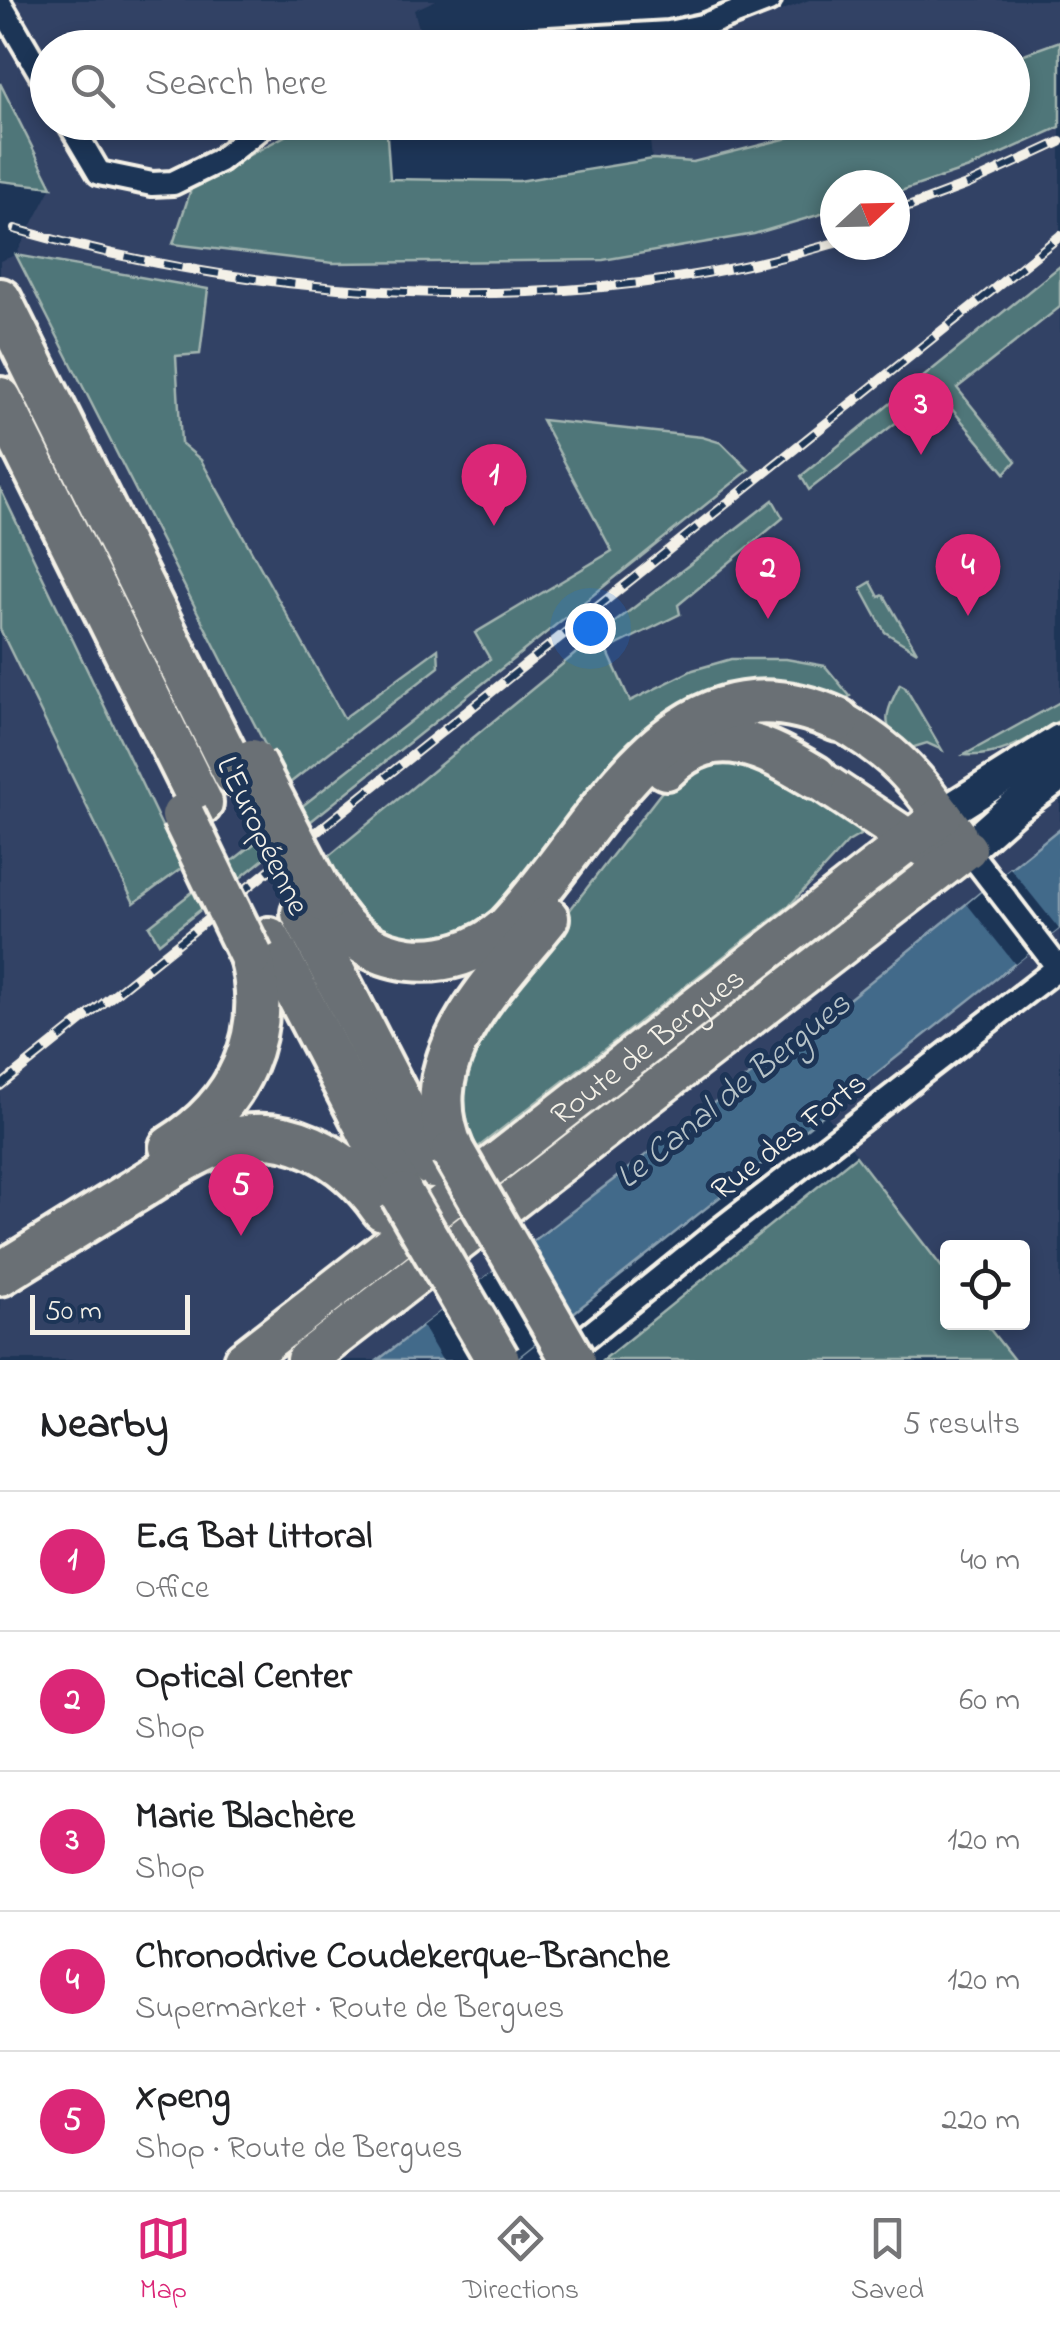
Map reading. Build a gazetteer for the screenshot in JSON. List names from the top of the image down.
{
  "streets": {
    "highway": ["L'Européenne"],
    "main road": ["Route de Bergues"],
    "street": ["Rue des Forts"]
  },
  "water": ["Le Canal de Bergues"],
  "scale_bar": "50 m",
  "north": "right",
  "page": {
    "search": "Search here",
    "pins": [
      "3",
      "1",
      "4",
      "2",
      "5"
    ],
    "scale": "50 m",
    "heading": ["Nearby", "5 results"],
    "list": [
      {
        "mark": "1",
        "name": "E.G Bat Littoral",
        "note": "Office",
        "value": "40 m"
      },
      {
        "mark": "2",
        "name": "Optical Center",
        "note": "Shop",
        "value": "60 m"
      },
      {
        "mark": "3",
        "name": "Marie Blachère",
        "note": "Shop",
        "value": "120 m"
      },
      {
        "mark": "4",
        "name": "Chronodrive Coudekerque-Branche",
        "note": "Supermarket · Route de Bergues",
        "value": "120 m"
      },
      {
        "mark": "5",
        "name": "Xpeng",
        "note": "Shop · Route de Bergues",
        "value": "220 m"
      }
    ],
    "nav": ["Map", "Directions", "Saved"]
  }
}
